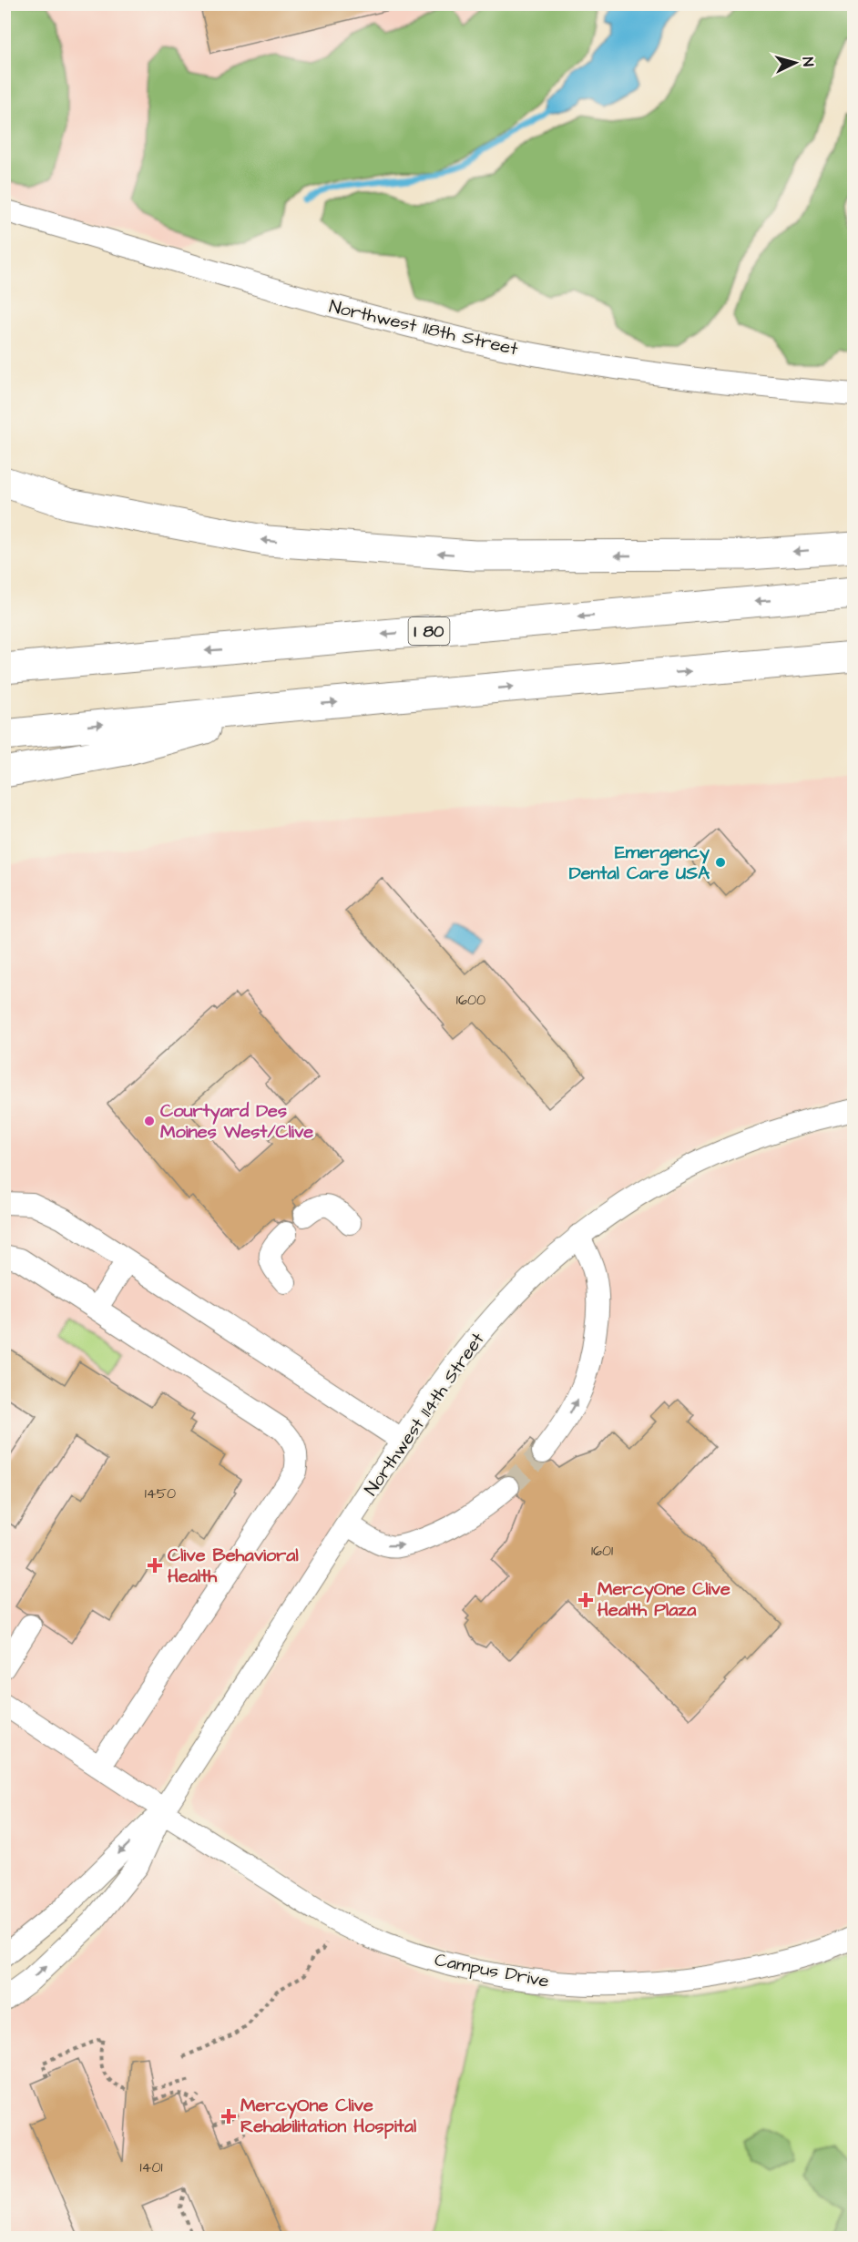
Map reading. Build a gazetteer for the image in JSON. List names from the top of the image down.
{
  "streets": {
    "highway": ["I 80"],
    "street": ["Northwest 118th Street", "Northwest 114th Street", "Campus Drive"]
  },
  "crossings": [
    ["Northwest 114th Street", "Campus Drive"]
  ],
  "places": {
    "other": ["Emergency Dental Care USA", "Courtyard Des Moines West/Clive"],
    "health": ["Clive Behavioral Health", "MercyOne Clive Health Plaza", "MercyOne Clive Rehabilitation Hospital"]
  },
  "house_numbers": [
    "1600",
    "1450",
    "1601",
    "1401"
  ],
  "north": "right"
}
